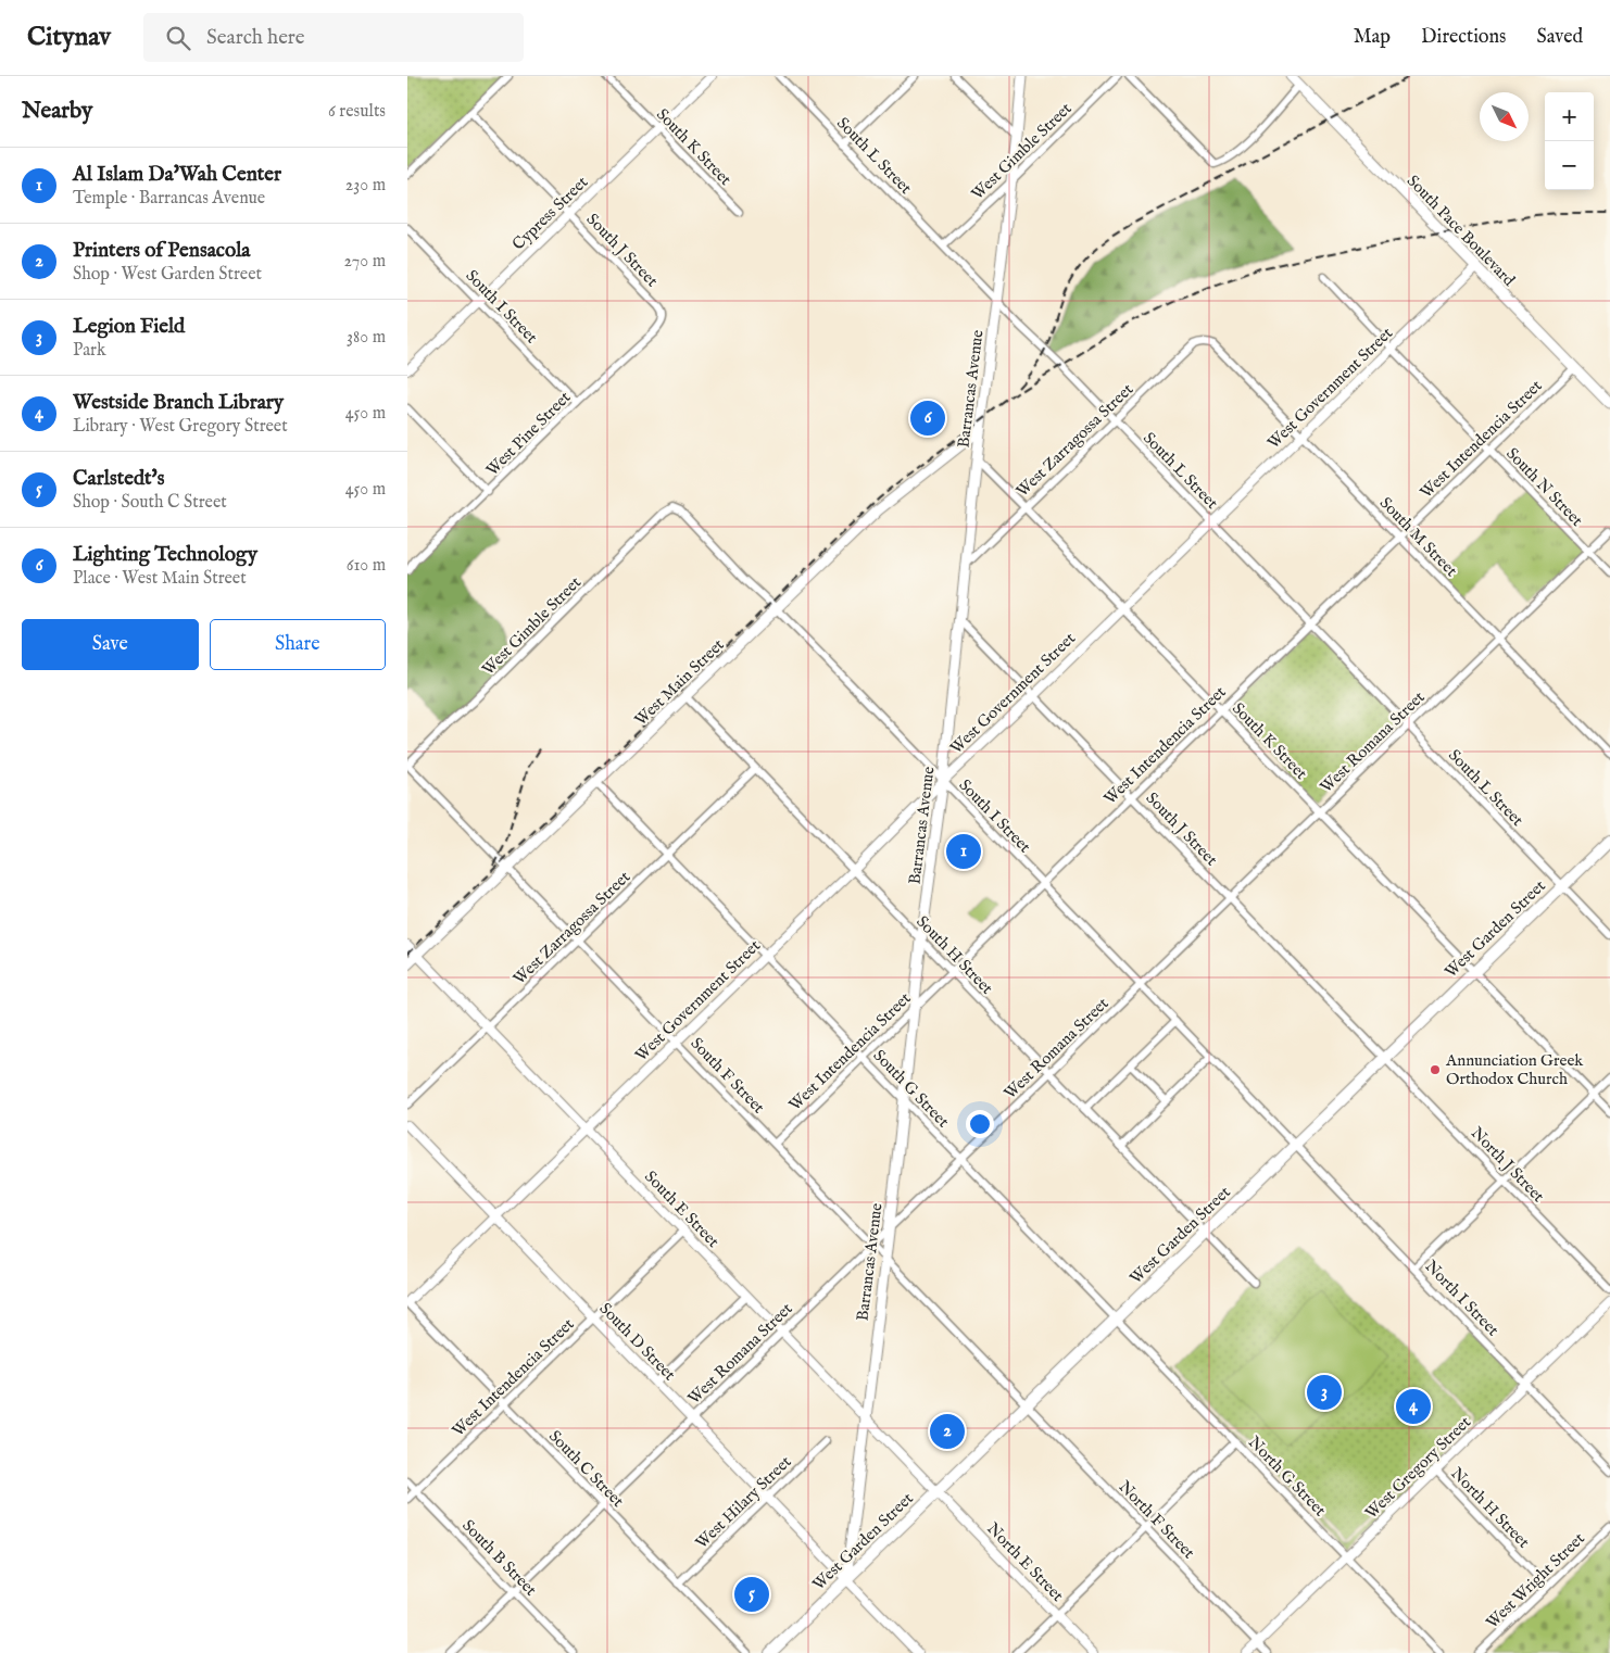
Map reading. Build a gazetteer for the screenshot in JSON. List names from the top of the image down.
{
  "streets": {
    "main road": [
      "South Pace Boulevard",
      "Barrancas Avenue",
      "West Main Street",
      "West Garden Street"
    ],
    "street": [
      "South K Street",
      "West Gimble Street",
      "South L Street",
      "Cypress Street",
      "South J Street",
      "South I Street",
      "West Government Street",
      "West Pine Street",
      "West Intendencia Street",
      "West Zarragossa Street",
      "South N Street",
      "South M Street",
      "West Romana Street",
      "South H Street",
      "South F Street",
      "South G Street",
      "North J Street",
      "South E Street",
      "North I Street",
      "South D Street",
      "West Gregory Street",
      "South C Street",
      "North G Street",
      "West Hilary Street",
      "North H Street",
      "North F Street",
      "South B Street",
      "North E Street",
      "West Wright Street"
    ]
  },
  "crossings": [
    ["South K Street", "Cypress Street"],
    ["South K Street", "West Government Street"],
    ["South K Street", "Barrancas Avenue"],
    ["South K Street", "West Intendencia Street"],
    ["South K Street", "West Zarragossa Street"],
    ["South K Street", "West Romana Street"],
    ["South K Street", "West Garden Street"],
    ["West Gimble Street", "South L Street"],
    ["West Gimble Street", "South I Street"],
    ["West Gimble Street", "Barrancas Avenue"],
    ["West Gimble Street", "South F Street"],
    ["South L Street", "West Government Street"],
    ["South L Street", "Barrancas Avenue"],
    ["South L Street", "West Intendencia Street"],
    ["South L Street", "West Zarragossa Street"],
    ["South L Street", "West Romana Street"],
    ["South L Street", "West Garden Street"],
    ["Cypress Street", "South J Street"],
    ["Cypress Street", "South I Street"],
    ["South Pace Boulevard", "West Government Street"],
    ["South Pace Boulevard", "West Intendencia Street"],
    ["South J Street", "West Government Street"],
    ["South J Street", "Barrancas Avenue"],
    ["South J Street", "West Pine Street"],
    ["South J Street", "West Intendencia Street"],
    ["South J Street", "West Romana Street"],
    ["South J Street", "West Garden Street"],
    ["South J Street", "North J Street"],
    ["South I Street", "West Government Street"],
    ["South I Street", "Barrancas Avenue"],
    ["South I Street", "West Pine Street"],
    ["South I Street", "West Intendencia Street"],
    ["South I Street", "West Main Street"],
    ["South I Street", "West Romana Street"],
    ["South I Street", "West Garden Street"],
    ["South I Street", "North I Street"],
    ["West Government Street", "Barrancas Avenue"],
    ["West Government Street", "South N Street"],
    ["West Government Street", "South M Street"],
    ["West Government Street", "South H Street"],
    ["West Government Street", "South F Street"],
    ["West Government Street", "South G Street"],
    ["West Government Street", "South E Street"],
    ["West Government Street", "South D Street"],
    ["West Government Street", "South C Street"],
    ["Barrancas Avenue", "West Intendencia Street"],
    ["Barrancas Avenue", "West Zarragossa Street"],
    ["Barrancas Avenue", "West Main Street"],
    ["Barrancas Avenue", "West Romana Street"],
    ["Barrancas Avenue", "West Garden Street"],
    ["Barrancas Avenue", "South H Street"],
    ["Barrancas Avenue", "South F Street"],
    ["Barrancas Avenue", "South G Street"],
    ["Barrancas Avenue", "South E Street"],
    ["Barrancas Avenue", "South D Street"],
    ["West Intendencia Street", "South N Street"],
    ["West Intendencia Street", "South M Street"],
    ["West Intendencia Street", "South H Street"],
    ["West Intendencia Street", "South F Street"],
    ["West Intendencia Street", "South G Street"],
    ["West Intendencia Street", "South E Street"],
    ["West Intendencia Street", "South D Street"],
    ["West Intendencia Street", "South C Street"],
    ["West Intendencia Street", "South B Street"],
    ["West Zarragossa Street", "South M Street"],
    ["West Zarragossa Street", "South H Street"],
    ["West Zarragossa Street", "South F Street"],
    ["West Zarragossa Street", "South G Street"],
    ["West Zarragossa Street", "South E Street"],
    ["South N Street", "West Romana Street"],
    ["South M Street", "West Romana Street"],
    ["West Main Street", "South H Street"],
    ["West Main Street", "South F Street"],
    ["West Main Street", "South G Street"],
    ["West Main Street", "South E Street"],
    ["West Romana Street", "South H Street"],
    ["West Romana Street", "South F Street"],
    ["West Romana Street", "South G Street"],
    ["West Romana Street", "South E Street"],
    ["West Romana Street", "South D Street"],
    ["West Romana Street", "South C Street"],
    ["West Romana Street", "South B Street"],
    ["West Garden Street", "South H Street"],
    ["West Garden Street", "South F Street"],
    ["West Garden Street", "South G Street"],
    ["West Garden Street", "North J Street"],
    ["West Garden Street", "South E Street"],
    ["West Garden Street", "North I Street"],
    ["West Garden Street", "South D Street"],
    ["West Garden Street", "North G Street"],
    ["West Garden Street", "North F Street"],
    ["West Garden Street", "North E Street"],
    ["South F Street", "North F Street"],
    ["South G Street", "North G Street"],
    ["South E Street", "North E Street"],
    ["North I Street", "West Gregory Street"],
    ["South D Street", "West Hilary Street"],
    ["West Gregory Street", "North G Street"],
    ["West Gregory Street", "North H Street"],
    ["West Gregory Street", "North F Street"],
    ["South C Street", "West Hilary Street"],
    ["North H Street", "West Wright Street"]
  ],
  "places": ["Annunciation Greek Orthodox Church"],
  "north": "bottom right",
  "page": {
    "header": "Citynav",
    "search": "Search here",
    "nav": ["Map", "Directions", "Saved"],
    "heading": ["Nearby", "6 results"],
    "map_buttons": ["+", "−"],
    "list": [
      {
        "mark": "1",
        "name": "Al Islam Da'Wah Center",
        "note": "Temple · Barrancas Avenue",
        "value": "230 m"
      },
      {
        "mark": "2",
        "name": "Printers of Pensacola",
        "note": "Shop · West Garden Street",
        "value": "270 m"
      },
      {
        "mark": "3",
        "name": "Legion Field",
        "note": "Park",
        "value": "380 m"
      },
      {
        "mark": "4",
        "name": "Westside Branch Library",
        "note": "Library · West Gregory Street",
        "value": "450 m"
      },
      {
        "mark": "5",
        "name": "Carlstedt's",
        "note": "Shop · South C Street",
        "value": "450 m"
      },
      {
        "mark": "6",
        "name": "Lighting Technology",
        "note": "Place · West Main Street",
        "value": "610 m"
      }
    ],
    "pins": [
      "6",
      "1",
      "3",
      "4",
      "2",
      "5"
    ],
    "buttons": ["Save", "Share"]
  }
}
